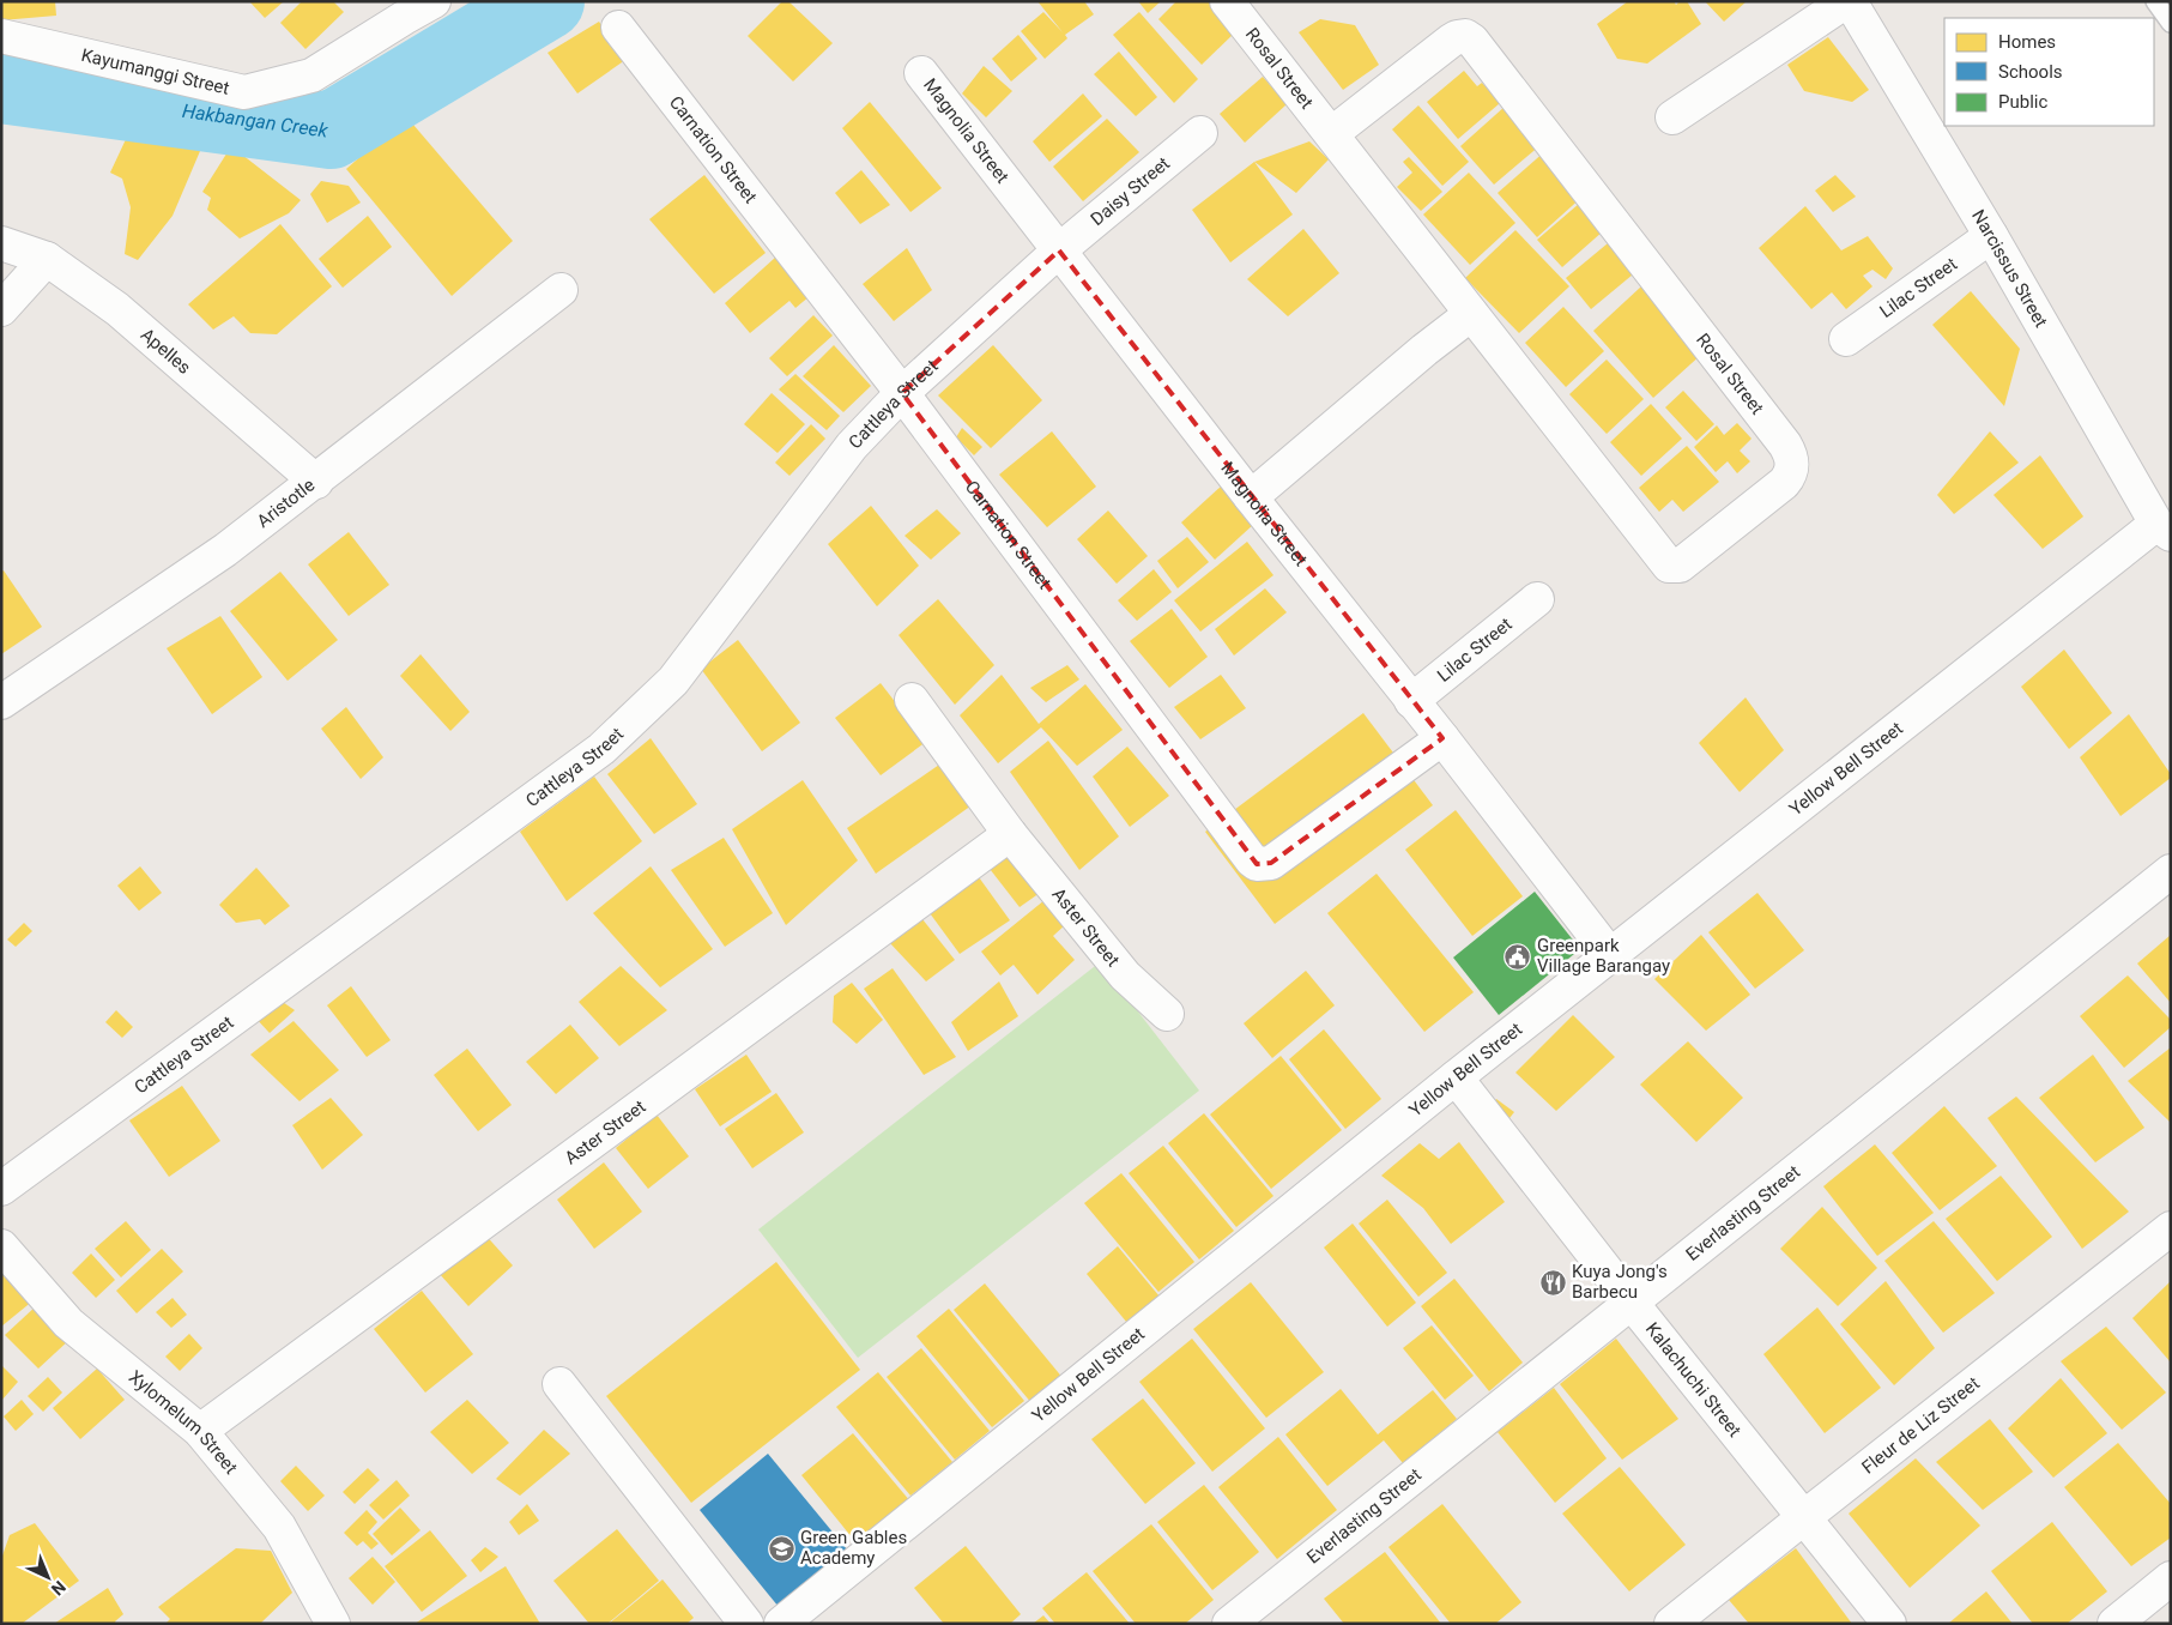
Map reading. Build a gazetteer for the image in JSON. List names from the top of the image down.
{
  "streets": {
    "street": [
      "Rosal Street",
      "Kayumanggi Street",
      "Magnolia Street",
      "Carnation Street",
      "Daisy Street",
      "Narcissus Street",
      "Lilac Street",
      "Apelles",
      "Cattleya Street",
      "Aristotle",
      "Yellow Bell Street",
      "Aster Street",
      "Everlasting Street",
      "Kalachuchi Street",
      "Xylomelum Street",
      "Fleur de Liz Street"
    ]
  },
  "crossings": [
    ["Magnolia Street", "Carnation Street"],
    ["Magnolia Street", "Daisy Street"],
    ["Magnolia Street", "Lilac Street"],
    ["Magnolia Street", "Cattleya Street"],
    ["Magnolia Street", "Yellow Bell Street"],
    ["Carnation Street", "Cattleya Street"],
    ["Daisy Street", "Cattleya Street"],
    ["Narcissus Street", "Lilac Street"],
    ["Narcissus Street", "Yellow Bell Street"],
    ["Apelles", "Aristotle"],
    ["Yellow Bell Street", "Kalachuchi Street"],
    ["Aster Street", "Xylomelum Street"],
    ["Everlasting Street", "Kalachuchi Street"],
    ["Kalachuchi Street", "Fleur de Liz Street"]
  ],
  "water": ["Hakbangan Creek"],
  "places": {
    "public building": ["Greenpark Village Barangay"],
    "restaurant": ["Kuya Jong's Barbecu"],
    "school or university": ["Green Gables Academy"]
  },
  "legend": ["Homes", "Schools", "Public"],
  "north": "bottom right"
}
